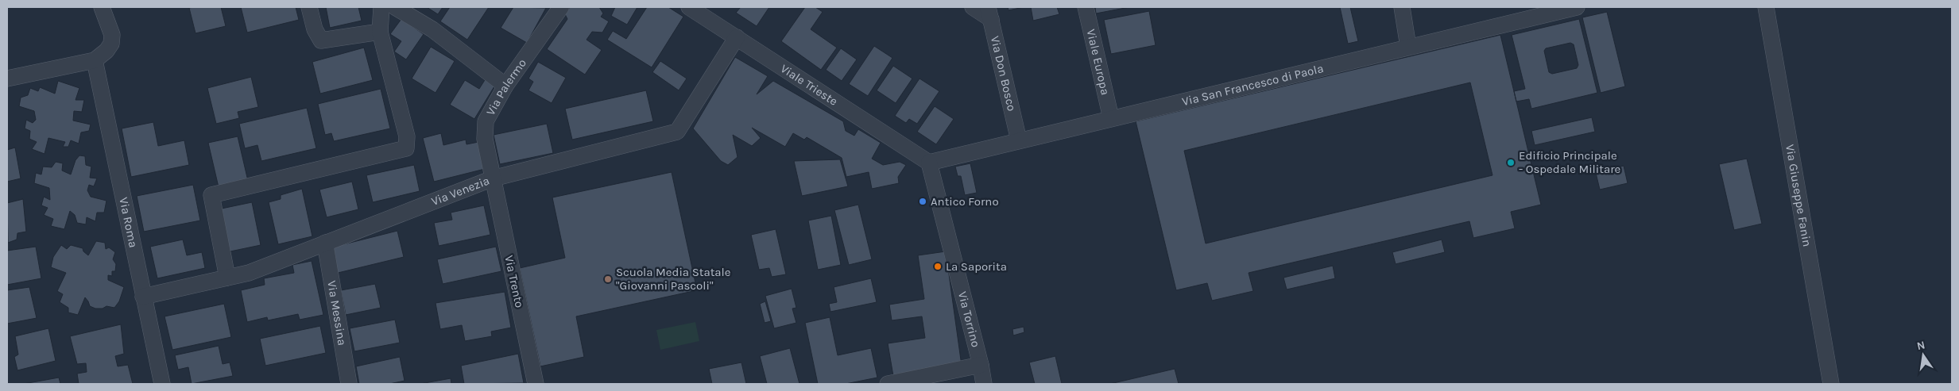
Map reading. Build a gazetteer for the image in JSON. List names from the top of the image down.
{
  "streets": {
    "street": [
      "Viale Europa",
      "Via Don Bosco",
      "Viale Trieste",
      "Via San Francesco di Paola",
      "Via Palermo",
      "Via Venezia",
      "Via Giuseppe Fanin",
      "Via Roma",
      "Via Trento",
      "Via Messina",
      "Via Torrino"
    ]
  },
  "crossings": [
    ["Viale Europa", "Via San Francesco di Paola"],
    ["Via Don Bosco", "Via San Francesco di Paola"],
    ["Viale Trieste", "Via San Francesco di Paola"],
    ["Viale Trieste", "Via Venezia"],
    ["Viale Trieste", "Via Torrino"],
    ["Via San Francesco di Paola", "Via Torrino"],
    ["Via Palermo", "Via Venezia"],
    ["Via Palermo", "Via Trento"],
    ["Via Venezia", "Via Roma"],
    ["Via Venezia", "Via Trento"],
    ["Via Venezia", "Via Messina"]
  ],
  "places": [
    "Edificio Principale - Ospedale Militare",
    "Antico Forno",
    "La Saporita",
    "Scuola Media Statale \"Giovanni Pascoli\""
  ],
  "north": "top"
}
